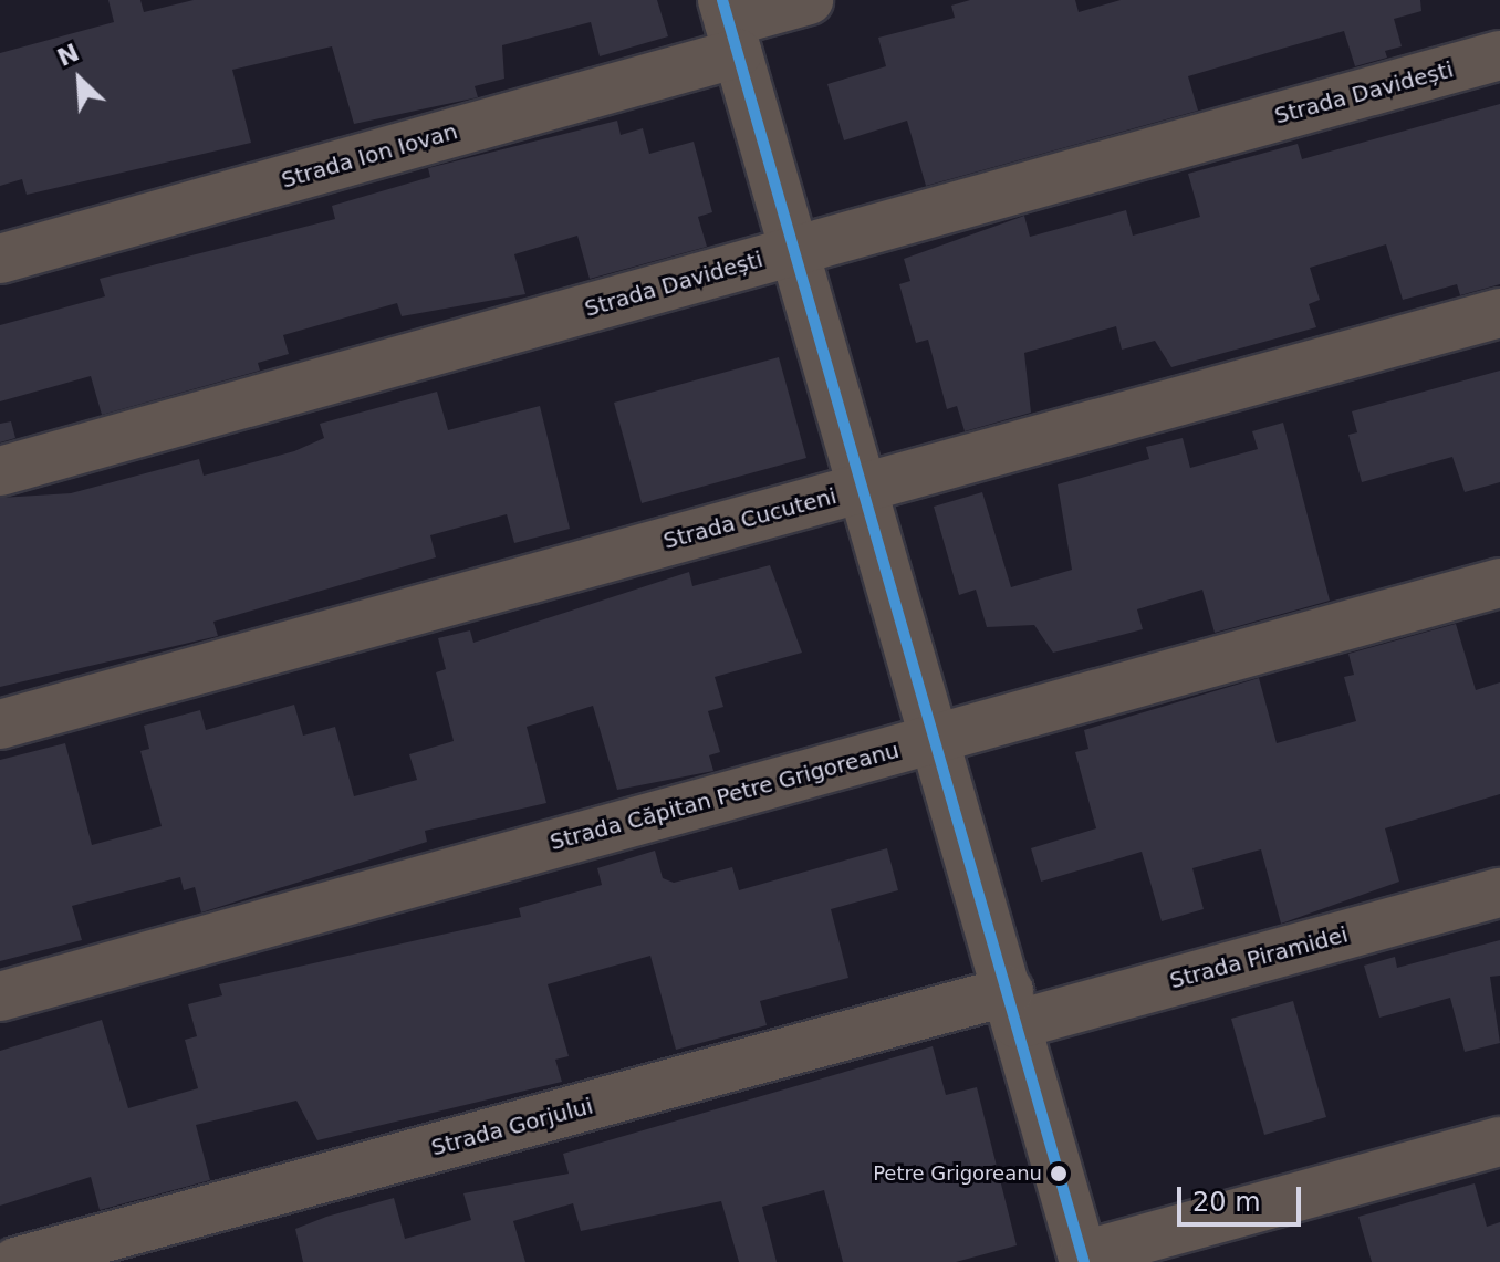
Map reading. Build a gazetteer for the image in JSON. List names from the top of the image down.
{
  "streets": {
    "street": [
      "Strada Davidești",
      "Strada Ion Iovan",
      "Strada Cucuteni",
      "Strada Căpitan Petre Grigoreanu",
      "Strada Piramidei",
      "Strada Gorjului"
    ]
  },
  "crossings": [
    ["Strada Piramidei", "Strada Gorjului"]
  ],
  "places": ["Petre Grigoreanu"],
  "scale_bar": "20 m",
  "north": "top left"
}
